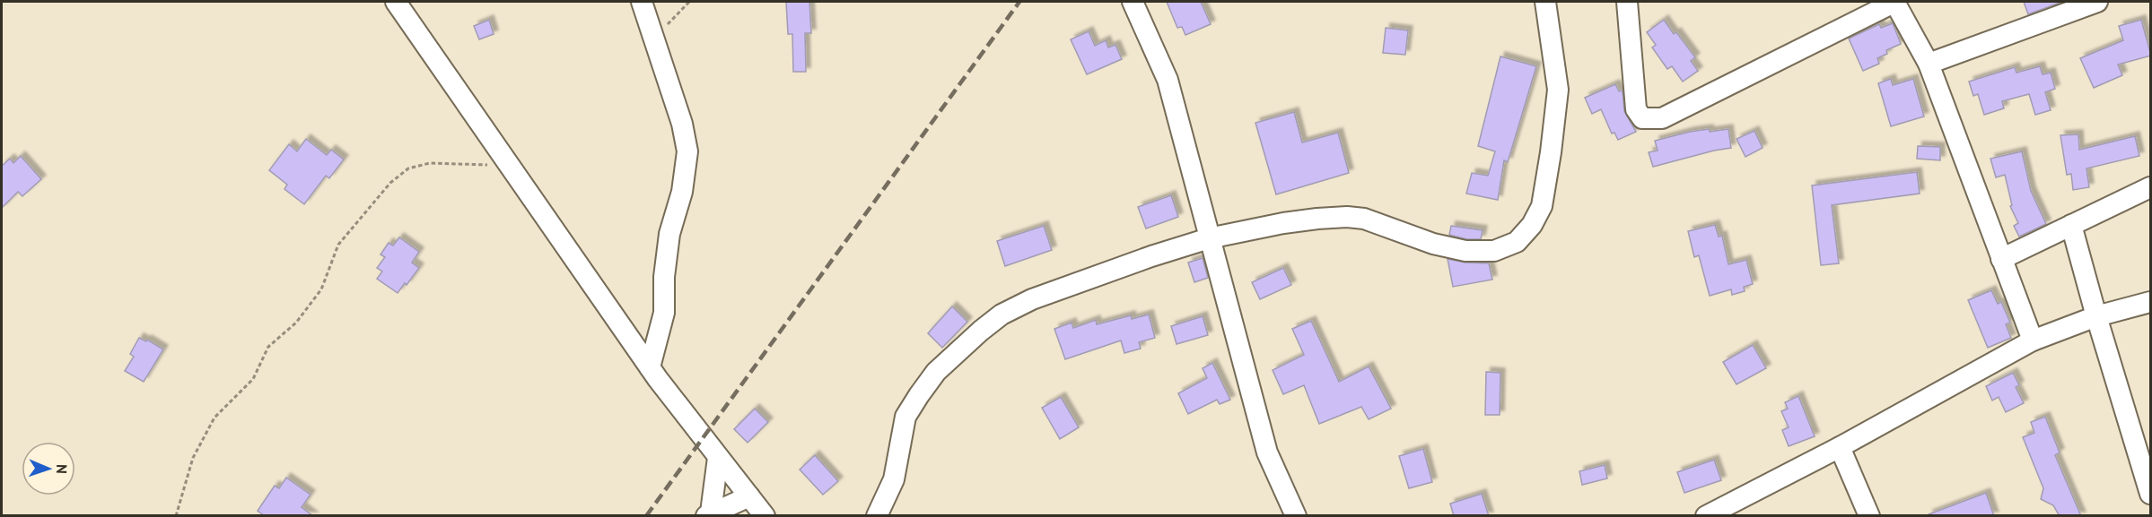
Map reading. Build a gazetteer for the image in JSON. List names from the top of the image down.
{
  "north": "right"
}
